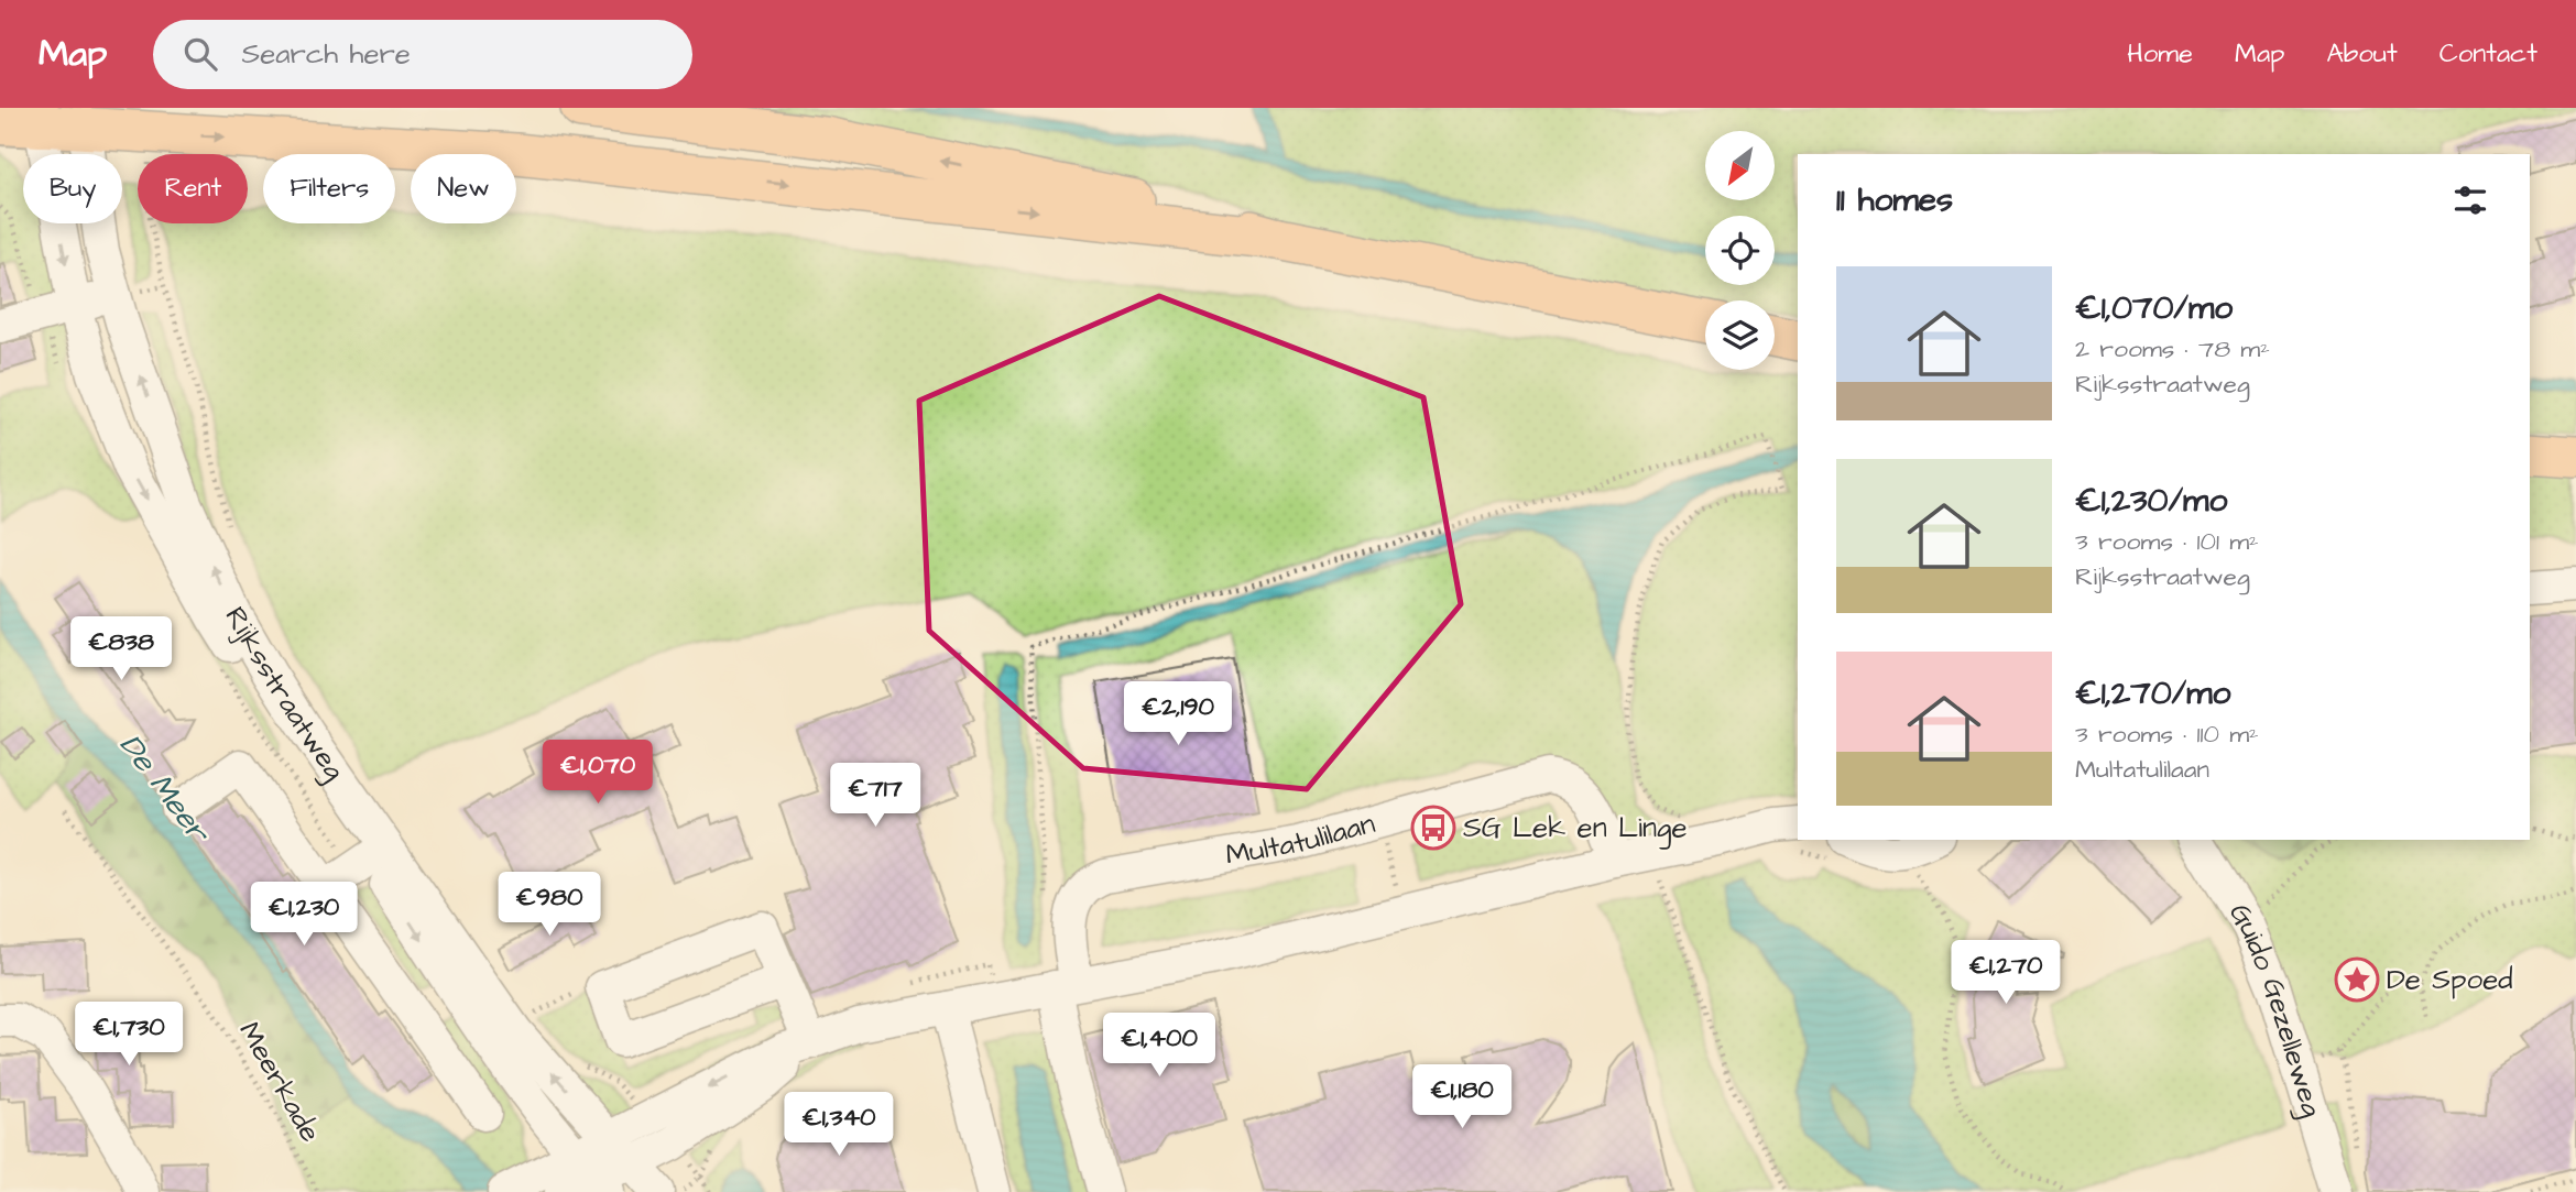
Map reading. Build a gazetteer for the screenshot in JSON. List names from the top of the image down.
{
  "streets": {
    "street": ["Rijksstraatweg", "Multatulilaan", "Guido Gezelleweg"],
    "path": ["Meerkade"]
  },
  "water": ["De Meer"],
  "places": {
    "bus stop": ["SG Lek en Linge"],
    "place": ["De Spoed"]
  },
  "north": "bottom left",
  "page": {
    "header": "Map",
    "search": "Search here",
    "nav": [
      "Home",
      "Map",
      "About",
      "Contact"
    ],
    "chip": [
      "Buy",
      "Rent",
      "Filters",
      "New"
    ],
    "heading": "11 homes",
    "list": [
      {
        "name": "€1,070/mo",
        "note": "2 rooms · 78 m² · Rijksstraatweg"
      },
      {
        "name": "€1,230/mo",
        "note": "3 rooms · 101 m² · Rijksstraatweg"
      },
      {
        "name": "€1,270/mo",
        "note": "3 rooms · 110 m² · Multatulilaan"
      }
    ],
    "price": [
      "€838",
      "€2,190",
      "€1,070",
      "€717",
      "€980",
      "€1,230",
      "€1,270",
      "€1,730",
      "€1,400",
      "€1,180",
      "€1,340"
    ]
  }
}
